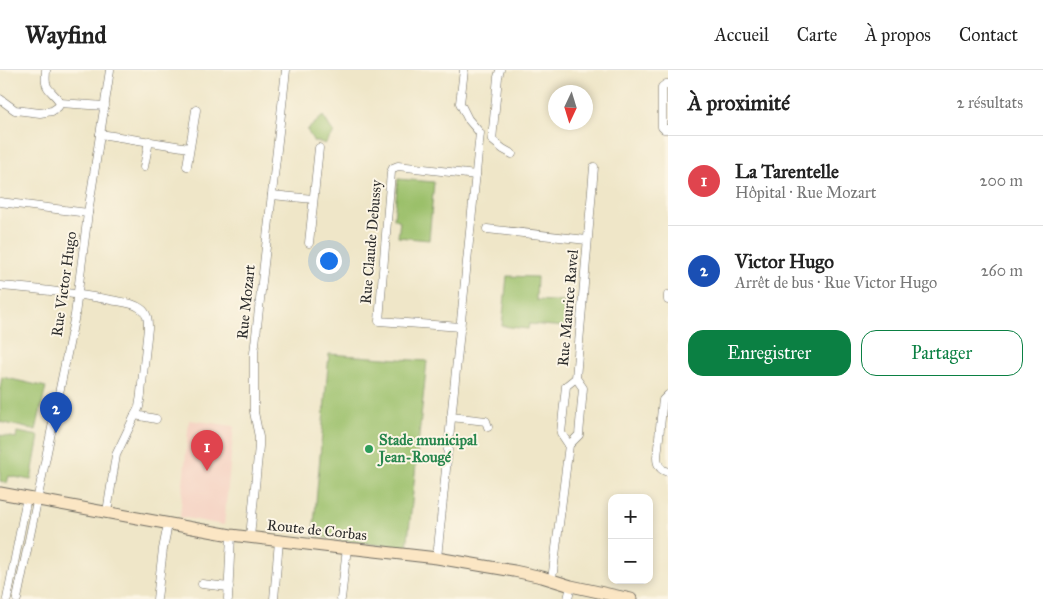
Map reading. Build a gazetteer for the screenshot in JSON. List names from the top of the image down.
{
  "streets": {
    "street": [
      "Rue Claude Debussy",
      "Rue Victor Hugo",
      "Rue Mozart",
      "Rue Maurice Ravel",
      "Route de Corbas"
    ]
  },
  "crossings": [
    ["Rue Victor Hugo", "Route de Corbas"],
    ["Rue Mozart", "Route de Corbas"],
    ["Rue Maurice Ravel", "Route de Corbas"]
  ],
  "places": ["Stade municipal Jean-Rougé"],
  "north": "bottom",
  "page": {
    "header": "Wayfind",
    "nav": [
      "Accueil",
      "Carte",
      "À propos",
      "Contact"
    ],
    "heading": ["À proximité", "2 résultats"],
    "list": [
      {
        "mark": "1",
        "name": "La Tarentelle",
        "note": "Hôpital · Rue Mozart",
        "value": "200 m"
      },
      {
        "mark": "2",
        "name": "Victor Hugo",
        "note": "Arrêt de bus · Rue Victor Hugo",
        "value": "260 m"
      }
    ],
    "buttons": ["Enregistrer", "Partager"],
    "pins": ["2", "1"],
    "map_buttons": ["+", "−"]
  }
}
